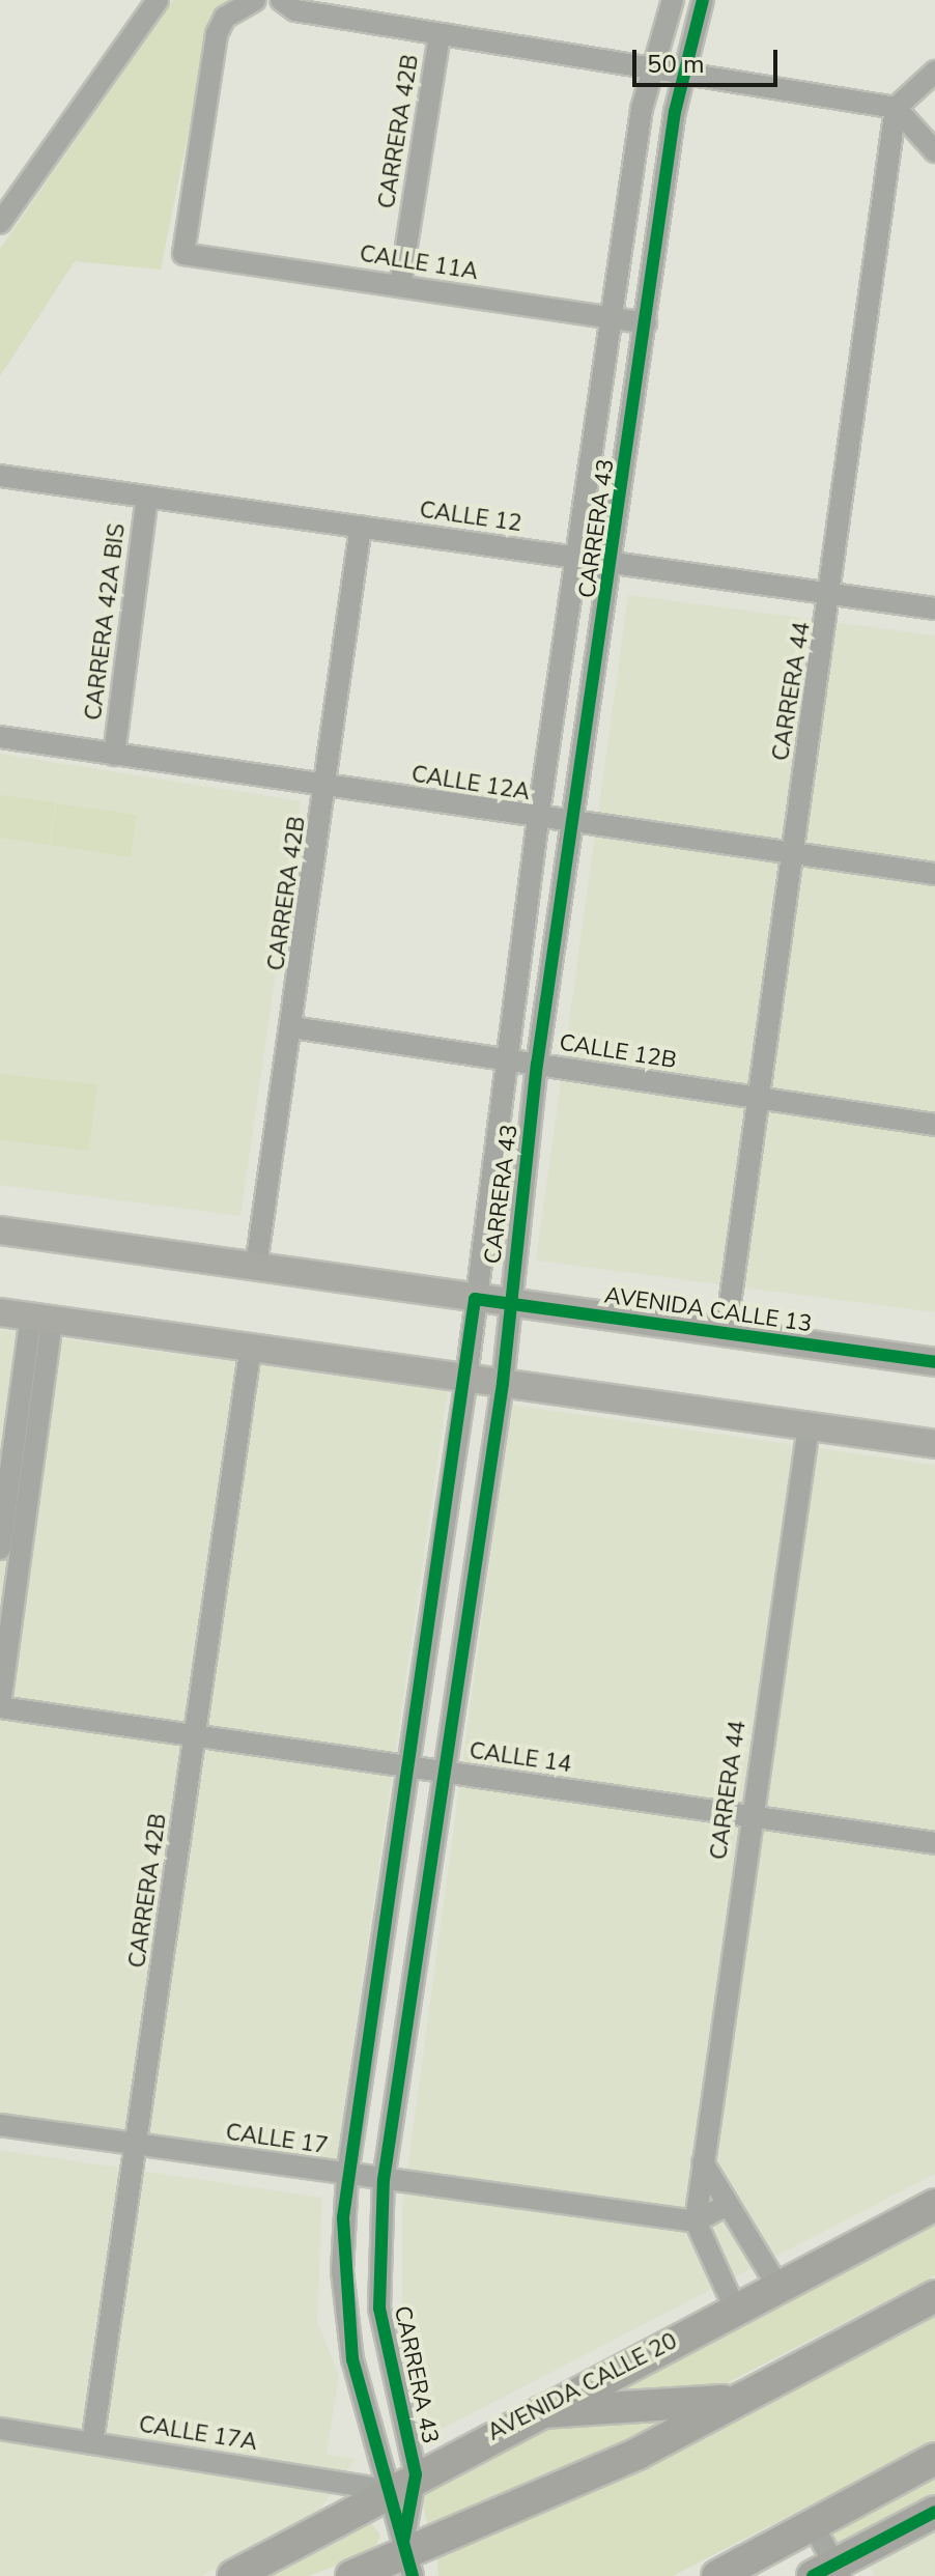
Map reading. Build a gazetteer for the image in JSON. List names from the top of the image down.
{
  "streets": {
    "highway": ["AVENIDA CALLE 20"],
    "main road": ["AVENIDA CALLE 13"],
    "street": [
      "CARRERA 42B",
      "CALLE 11A",
      "CALLE 12",
      "CARRERA 43",
      "CARRERA 42A BIS",
      "CARRERA 44",
      "CALLE 12A",
      "CALLE 12B",
      "CALLE 14",
      "CALLE 17",
      "CALLE 17A"
    ]
  },
  "crossings": [
    ["CARRERA 42B", "CALLE 11A"],
    ["CARRERA 42B", "CALLE 12"],
    ["CARRERA 42B", "CALLE 12A"],
    ["CARRERA 42B", "CALLE 12B"],
    ["CARRERA 42B", "AVENIDA CALLE 13"],
    ["CARRERA 42B", "CALLE 14"],
    ["CARRERA 42B", "CALLE 17"],
    ["CARRERA 42B", "CALLE 17A"],
    ["CALLE 11A", "CARRERA 43"],
    ["CALLE 12", "CARRERA 43"],
    ["CALLE 12", "CARRERA 42A BIS"],
    ["CALLE 12", "CARRERA 44"],
    ["CARRERA 43", "CALLE 12A"],
    ["CARRERA 43", "CALLE 12B"],
    ["CARRERA 43", "AVENIDA CALLE 13"],
    ["CARRERA 43", "CALLE 14"],
    ["CARRERA 43", "CALLE 17"],
    ["CARRERA 43", "AVENIDA CALLE 20"],
    ["CARRERA 43", "CALLE 17A"],
    ["CARRERA 42A BIS", "CALLE 12A"],
    ["CARRERA 44", "CALLE 12A"],
    ["CARRERA 44", "CALLE 12B"],
    ["CARRERA 44", "AVENIDA CALLE 13"],
    ["CARRERA 44", "CALLE 14"],
    ["CARRERA 44", "CALLE 17"],
    ["AVENIDA CALLE 20", "CALLE 17A"]
  ],
  "scale_bar": "50 m"
}
